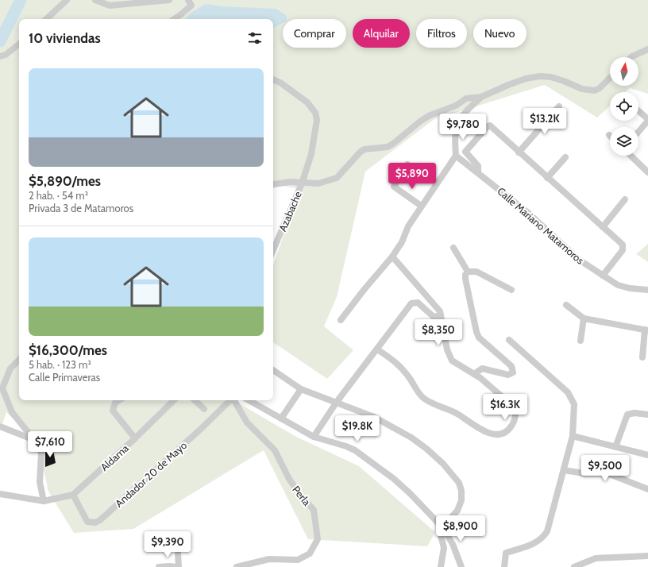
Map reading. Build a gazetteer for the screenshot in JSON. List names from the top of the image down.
{
  "streets": {
    "street": [
      "Azabache",
      "Calle Mariano Matamoros",
      "Aldama",
      "Andador 20 de Mayo",
      "Perla"
    ]
  },
  "crossings": [
    ["Aldama", "Andador 20 de Mayo"]
  ],
  "north": "top",
  "page": {
    "chip": [
      "Comprar",
      "Alquilar",
      "Filtros",
      "Nuevo"
    ],
    "heading": "10 viviendas",
    "list": [
      {
        "name": "$5,890/mes",
        "note": "2 hab. · 54 m² · Privada 3 de Matamoros"
      },
      {
        "name": "$16,300/mes",
        "note": "5 hab. · 123 m² · Calle Primaveras"
      }
    ],
    "price": [
      "$13.2K",
      "$9,780",
      "$5,890",
      "$8,350",
      "$16.3K",
      "$19.8K",
      "$7,610",
      "$9,500",
      "$8,900",
      "$9,390"
    ]
  }
}
